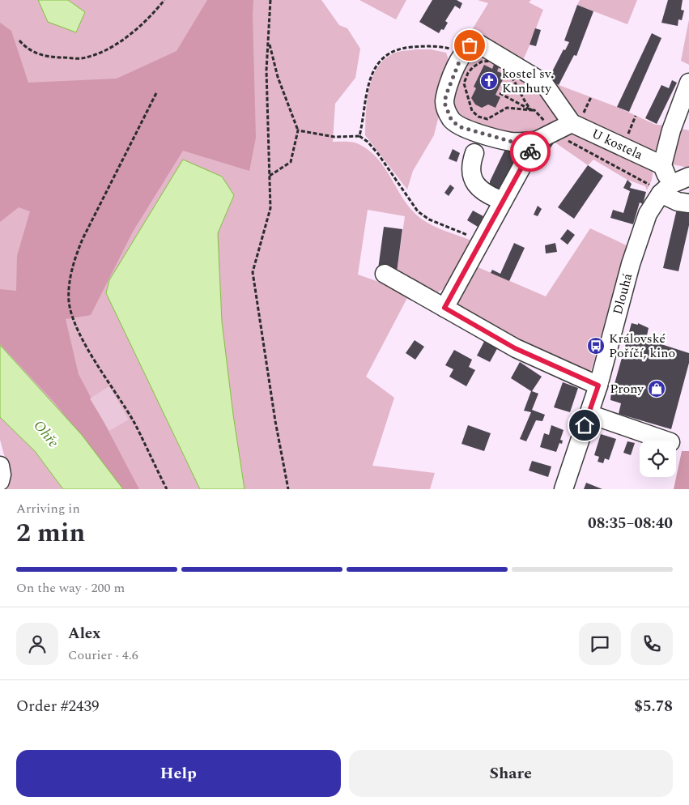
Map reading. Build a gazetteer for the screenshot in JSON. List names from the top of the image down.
{
  "streets": {
    "street": ["U kostela", "Dlouhá"]
  },
  "water": ["Ohře"],
  "places": {
    "church": ["kostel sv. Kunhuty"],
    "bus stop": ["Královské Poříčí, kino"],
    "shop": ["Prony"]
  },
  "page": {
    "heading": ["2 min", "Arriving in", "08:35–08:40"],
    "panel": [
      "Alex",
      "Courier · 4.6",
      "Order #2439",
      "$5.78"
    ],
    "bar": "On the way · 200 m",
    "buttons": ["Help", "Share"]
  }
}
